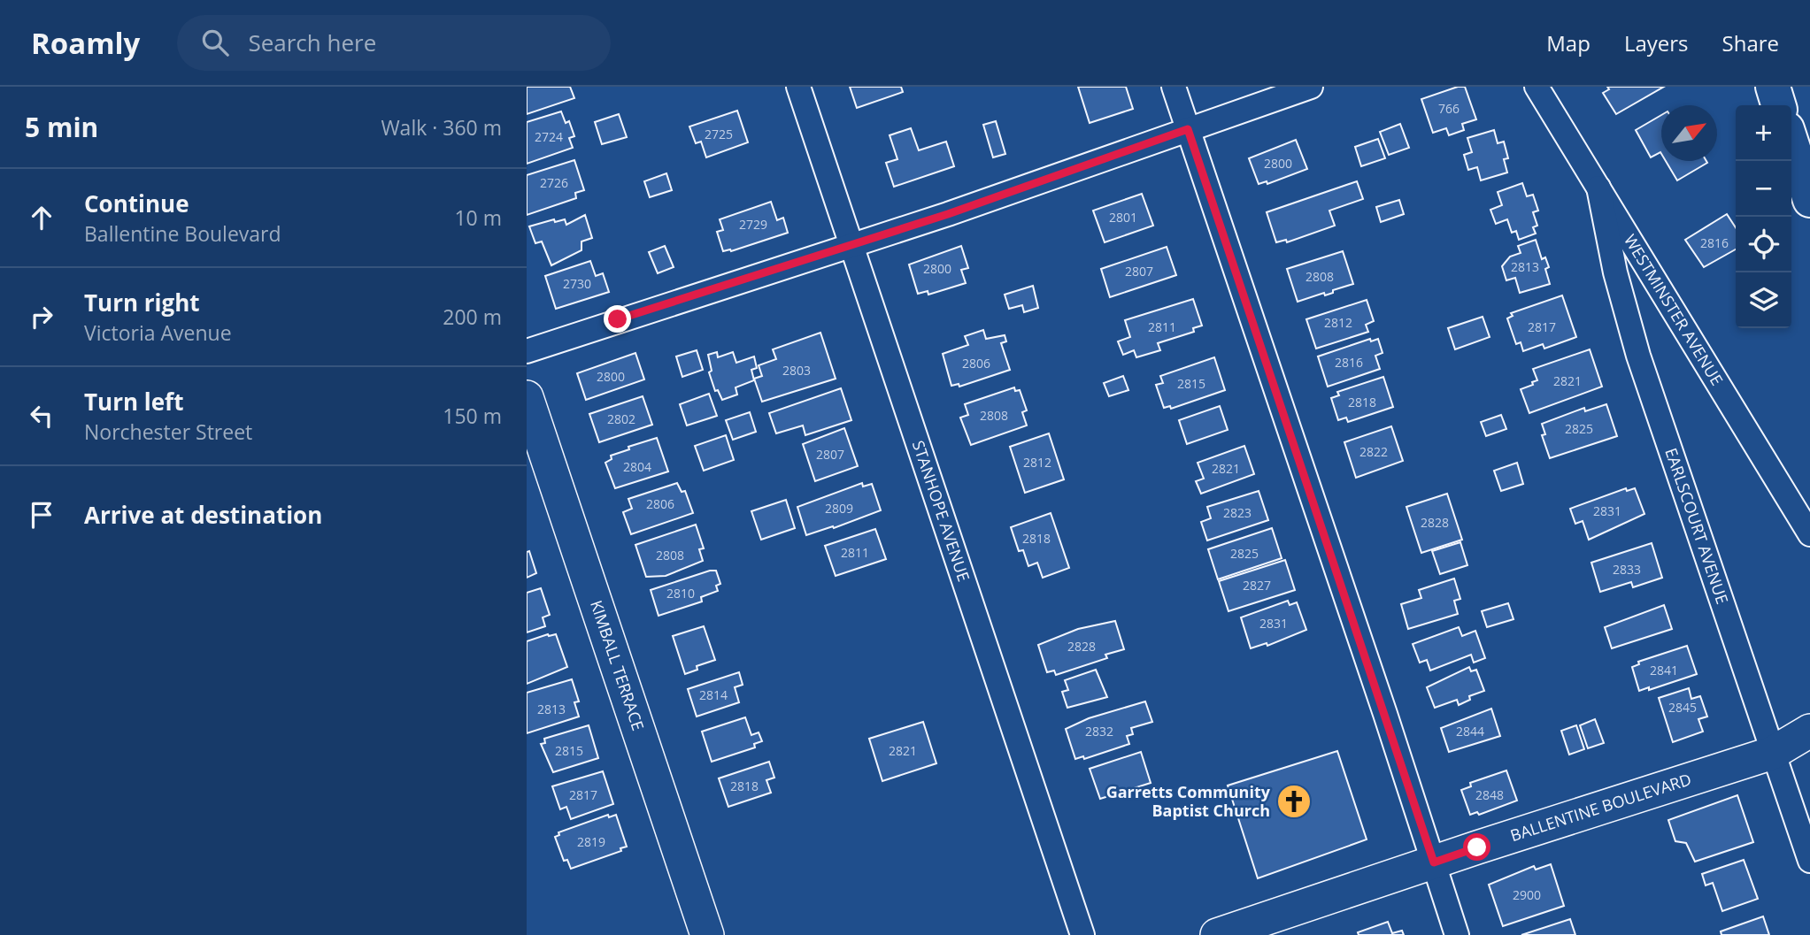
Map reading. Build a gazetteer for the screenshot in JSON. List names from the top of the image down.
{
  "streets": {
    "street": [
      "WESTMINSTER AVENUE",
      "STANHOPE AVENUE",
      "EARLSCOURT AVENUE",
      "KIMBALL TERRACE",
      "BALLENTINE BOULEVARD"
    ]
  },
  "crossings": [
    ["WESTMINSTER AVENUE", "EARLSCOURT AVENUE"],
    ["EARLSCOURT AVENUE", "BALLENTINE BOULEVARD"]
  ],
  "places": {
    "church": ["Garretts Community Baptist Church"]
  },
  "house_numbers": [
    "766",
    "2725",
    "2724",
    "2800",
    "2726",
    "2801",
    "2729",
    "2816",
    "2813",
    "2800",
    "2807",
    "2808",
    "2730",
    "2812",
    "2811",
    "2817",
    "2816",
    "2806",
    "2803",
    "2800",
    "2821",
    "2815",
    "2818",
    "2808",
    "2802",
    "2825",
    "2822",
    "2807",
    "2812",
    "2804",
    "2821",
    "2806",
    "2809",
    "2831",
    "2823",
    "2828",
    "2818",
    "2811",
    "2825",
    "2808",
    "2833",
    "2827",
    "2810",
    "2831",
    "2828",
    "2841",
    "2814",
    "2845",
    "2813",
    "2832",
    "2844",
    "2815",
    "2821",
    "2818",
    "2817",
    "2848",
    "2819",
    "2900"
  ],
  "north": "top right",
  "page": {
    "header": "Roamly",
    "search": "Search here",
    "nav": ["Map", "Layers", "Share"],
    "heading": ["5 min", "Walk · 360 m"],
    "map_buttons": ["+", "−"],
    "list": [
      ["Continue", "Ballentine Boulevard", "10 m"],
      ["Turn right", "Victoria Avenue", "200 m"],
      ["Turn left", "Norchester Street", "150 m"],
      "Arrive at destination"
    ]
  }
}
